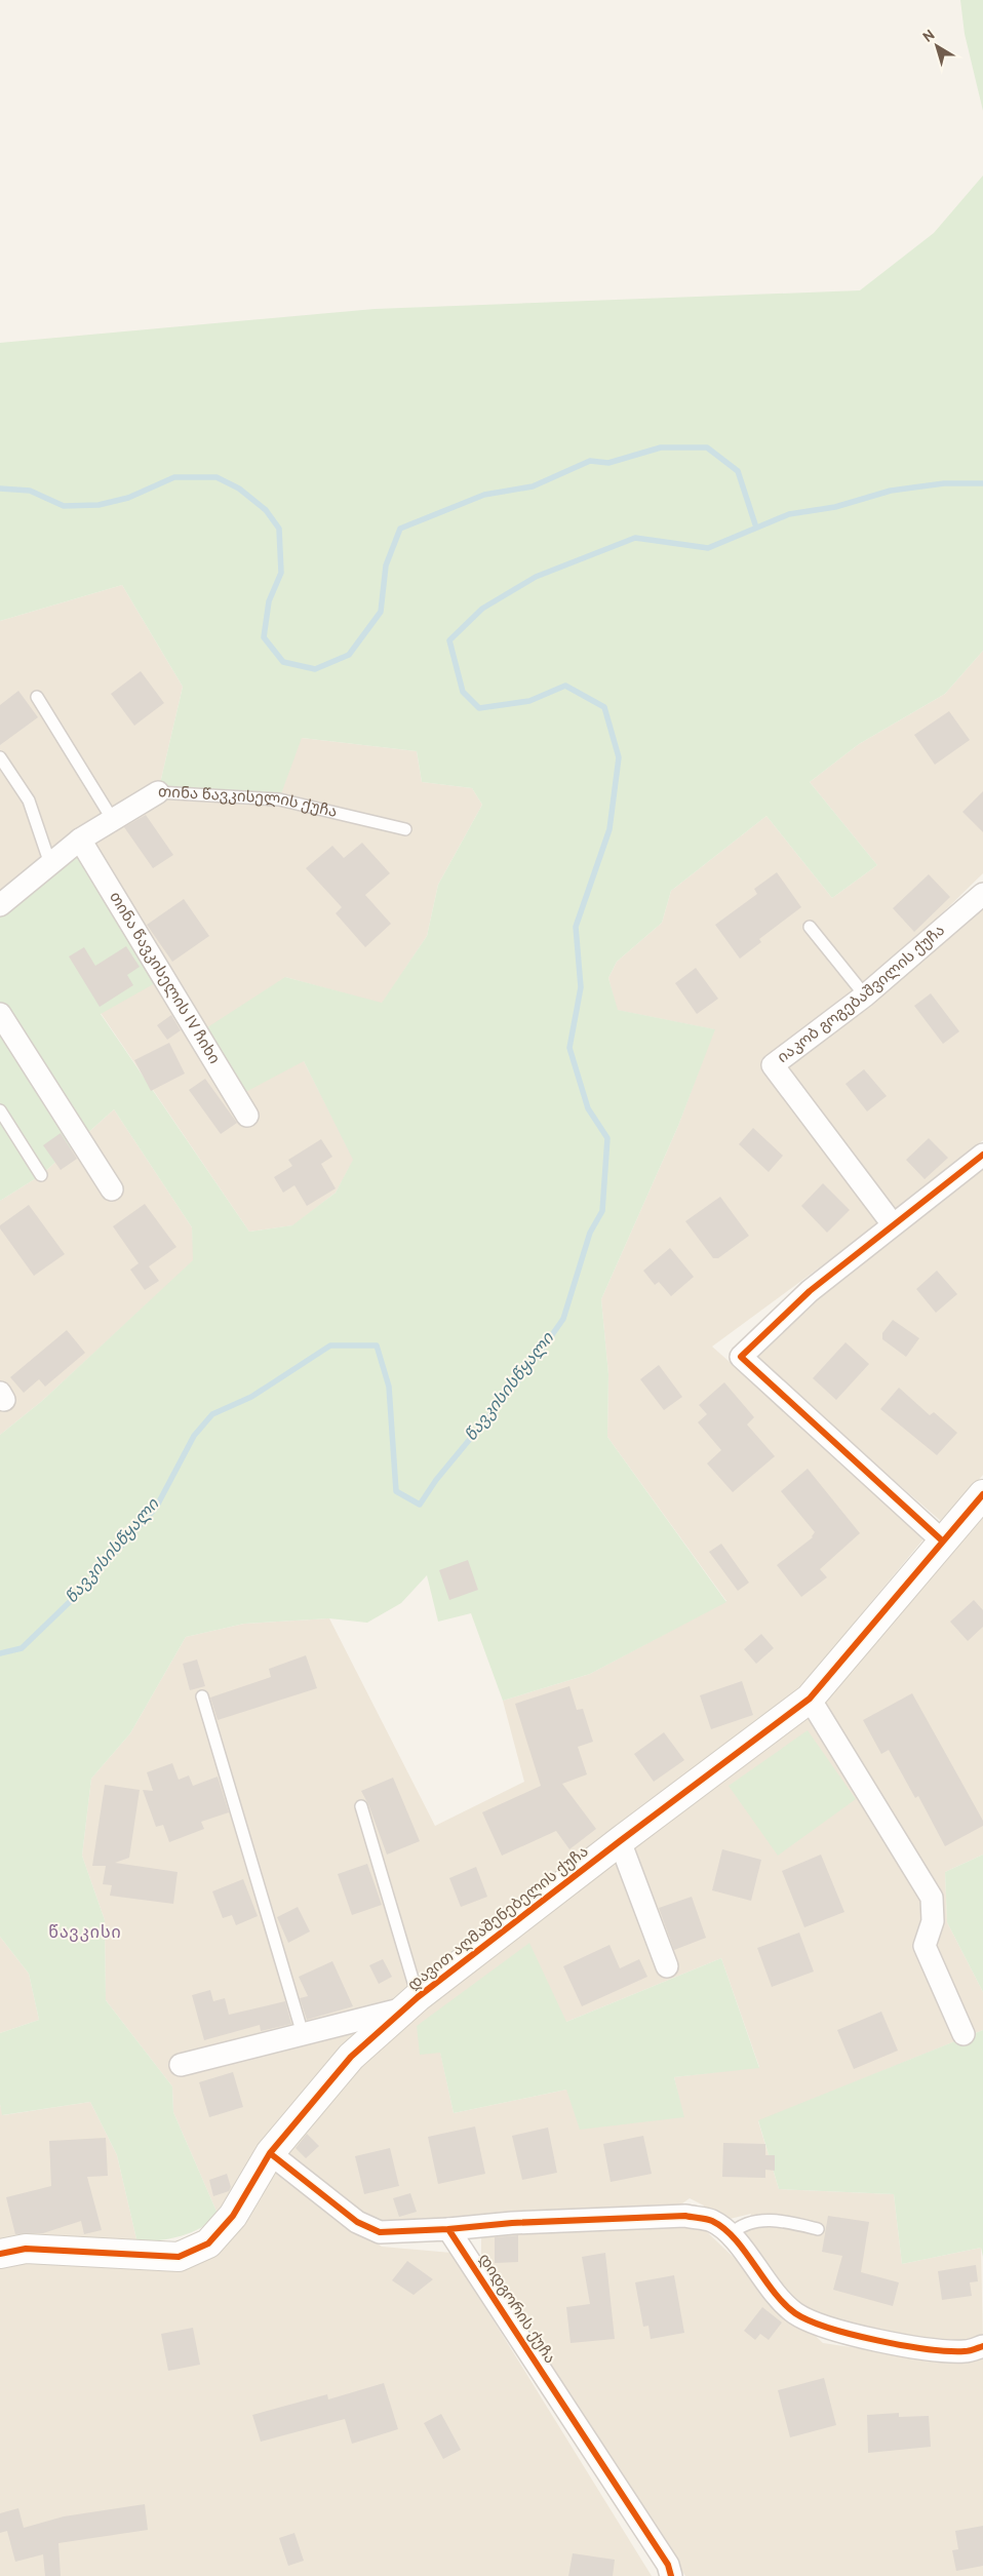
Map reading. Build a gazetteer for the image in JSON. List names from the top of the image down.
{
  "streets": {
    "street": [
      "თინა წავკისელის ქუჩა",
      "თინა წავკისელის IV ჩიხი",
      "იაკობ გოგებაშვილის ქუჩა",
      "დავით აღმაშენებელის ქუჩა",
      "დიდგორის ქუჩა"
    ]
  },
  "crossings": [
    ["თინა წავკისელის ქუჩა", "თინა წავკისელის IV ჩიხი"]
  ],
  "districts": ["წავკისი"],
  "water": ["წავკისისწყალი"],
  "north": "top left"
}
